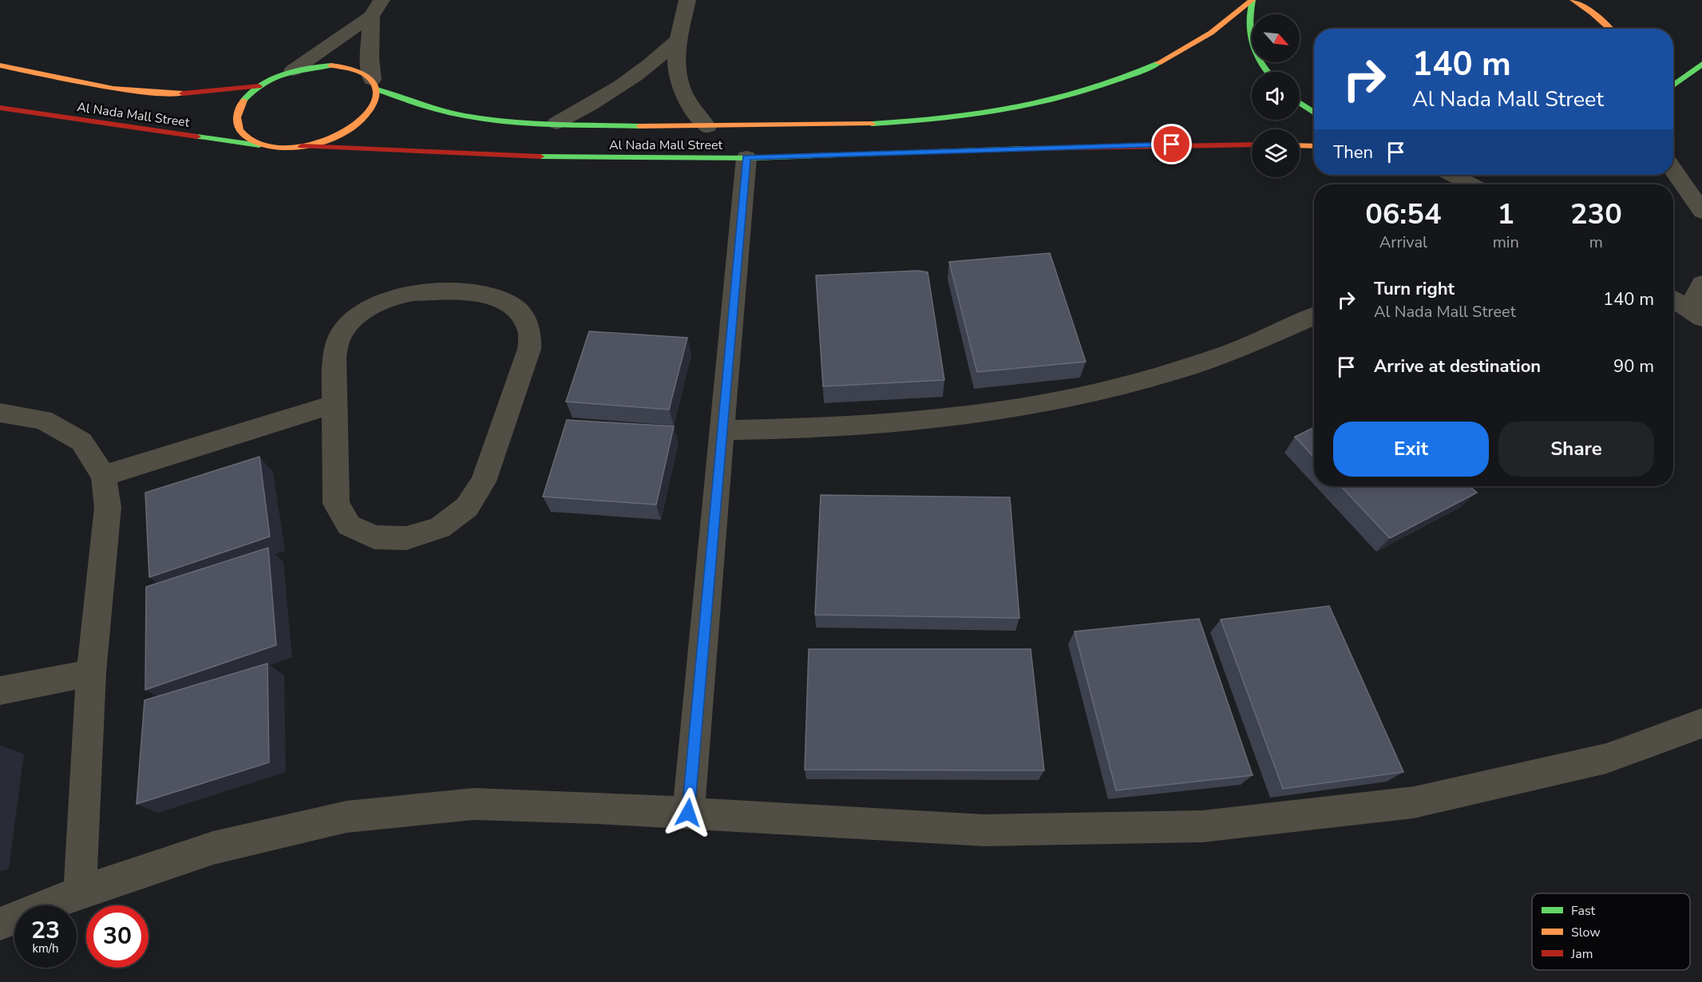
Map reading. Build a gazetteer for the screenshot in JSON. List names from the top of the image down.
{
  "streets": {
    "street": ["Al Nada Mall Street"]
  },
  "legend": ["Fast", "Slow", "Jam"],
  "north": "bottom right",
  "page": {
    "turn": ["140 m", "Al Nada Mall Street"],
    "then": "Then",
    "eta": [
      "06:54",
      "Arrival",
      "1",
      "min",
      "230",
      "m"
    ],
    "list": [
      {
        "name": "Turn right",
        "note": "Al Nada Mall Street",
        "value": "140 m"
      },
      {
        "name": "Arrive at destination",
        "value": "90 m"
      }
    ],
    "buttons": ["Exit", "Share"],
    "speed": "23 km/h",
    "limit": "30"
  }
}
